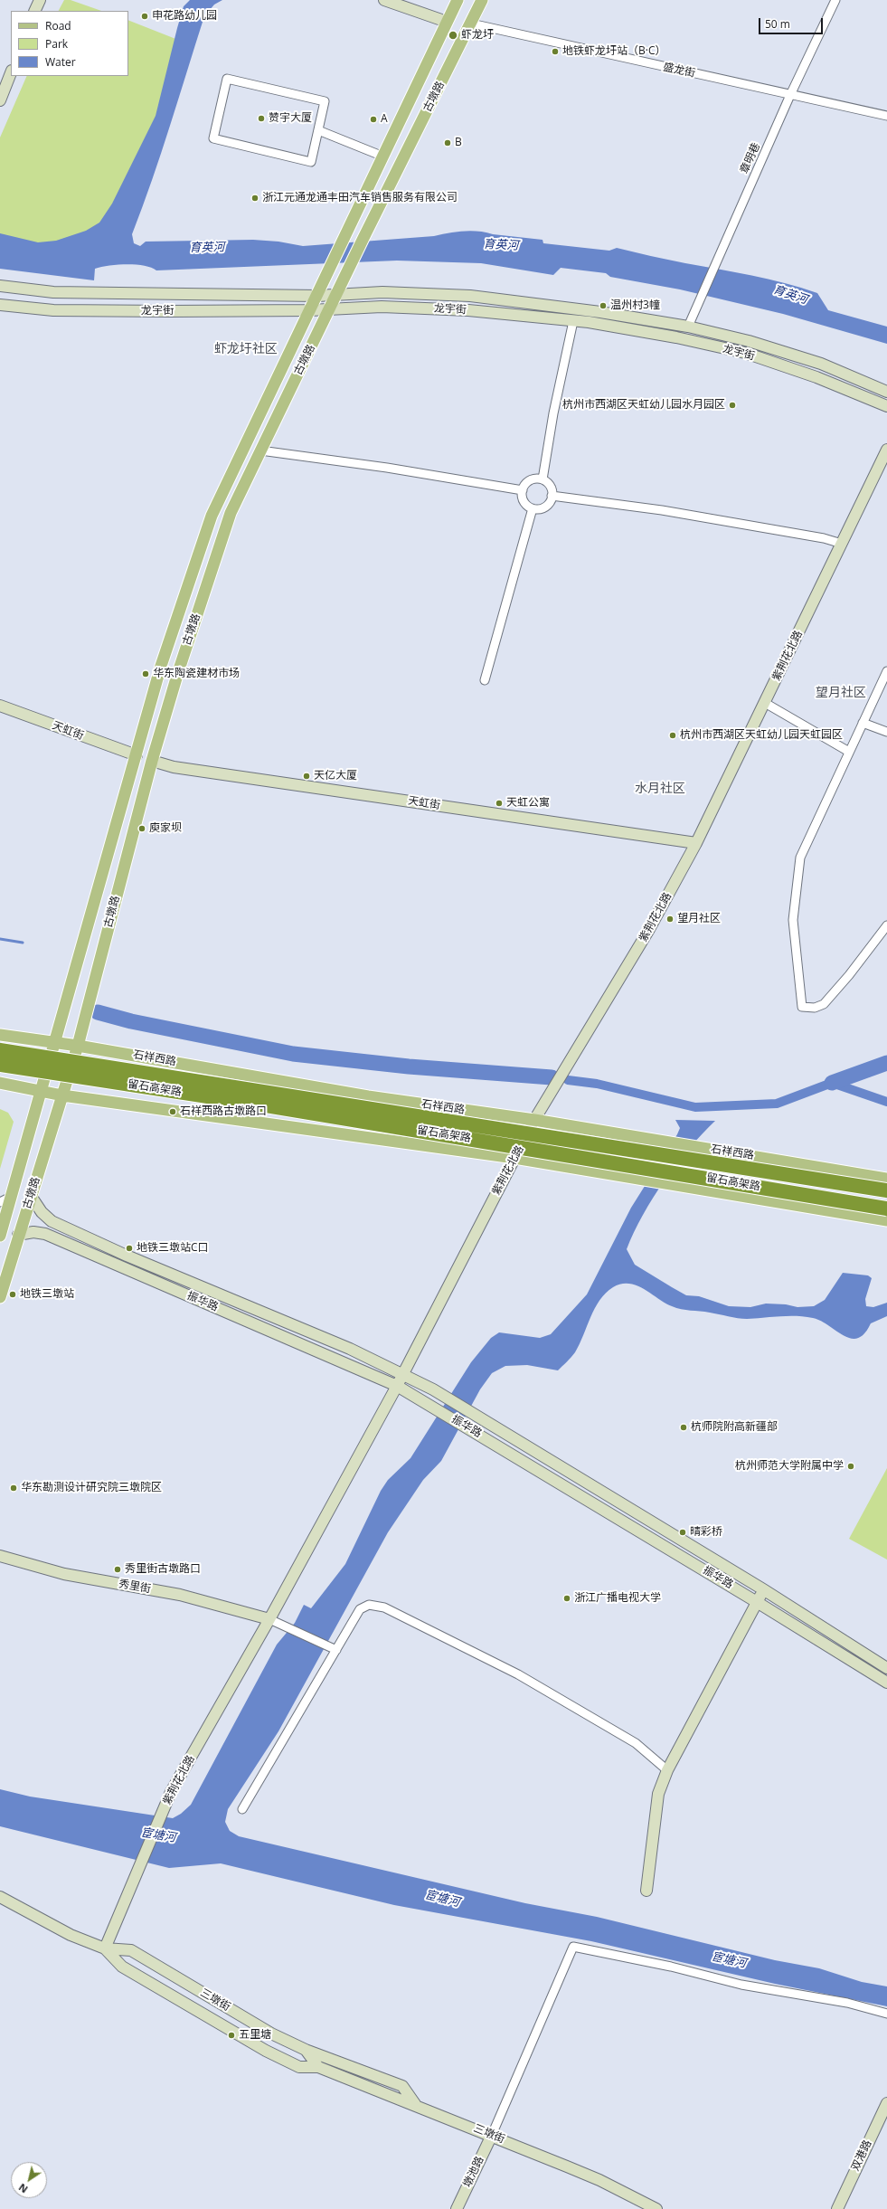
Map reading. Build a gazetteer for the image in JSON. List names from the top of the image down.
{
  "streets": {
    "highway": ["留石高架路"],
    "main road": ["古墩路", "石祥西路"],
    "street": [
      "盛龙街",
      "章明巷",
      "龙宇街",
      "紫荆花北路",
      "天虹街",
      "振华路",
      "秀里街",
      "三墩街",
      "双港路",
      "墩池路"
    ]
  },
  "crossings": [
    ["盛龙街", "古墩路"],
    ["盛龙街", "章明巷"],
    ["古墩路", "龙宇街"],
    ["古墩路", "天虹街"],
    ["古墩路", "石祥西路"],
    ["古墩路", "振华路"],
    ["章明巷", "龙宇街"],
    ["紫荆花北路", "天虹街"],
    ["紫荆花北路", "石祥西路"],
    ["紫荆花北路", "振华路"],
    ["紫荆花北路", "秀里街"],
    ["紫荆花北路", "三墩街"],
    ["三墩街", "墩池路"]
  ],
  "districts": ["虾龙圩社区", "望月社区", "水月社区"],
  "water": ["育英河", "宦塘河"],
  "places": [
    "申花路幼儿园",
    "虾龙圩",
    "地铁虾龙圩站（B·C）",
    "赞宇大厦",
    "A",
    "B",
    "浙江元通龙通丰田汽车销售服务有限公司",
    "温州村3幢",
    "杭州市西湖区天虹幼儿园水月园区",
    "华东陶瓷建材市场",
    "杭州市西湖区天虹幼儿园天虹园区",
    "天亿大厦",
    "天虹公寓",
    "庾家坝",
    "望月社区",
    "石祥西路古墩路口",
    "地铁三墩站C口",
    "地铁三墩站",
    "杭师院附高新疆部",
    "杭州师范大学附属中学",
    "华东勘测设计研究院三墩院区",
    "晴彩桥",
    "秀里街古墩路口",
    "浙江广播电视大学",
    "五里塘"
  ],
  "legend": ["Road", "Park", "Water"],
  "scale_bar": "50 m",
  "north": "bottom left"
}
